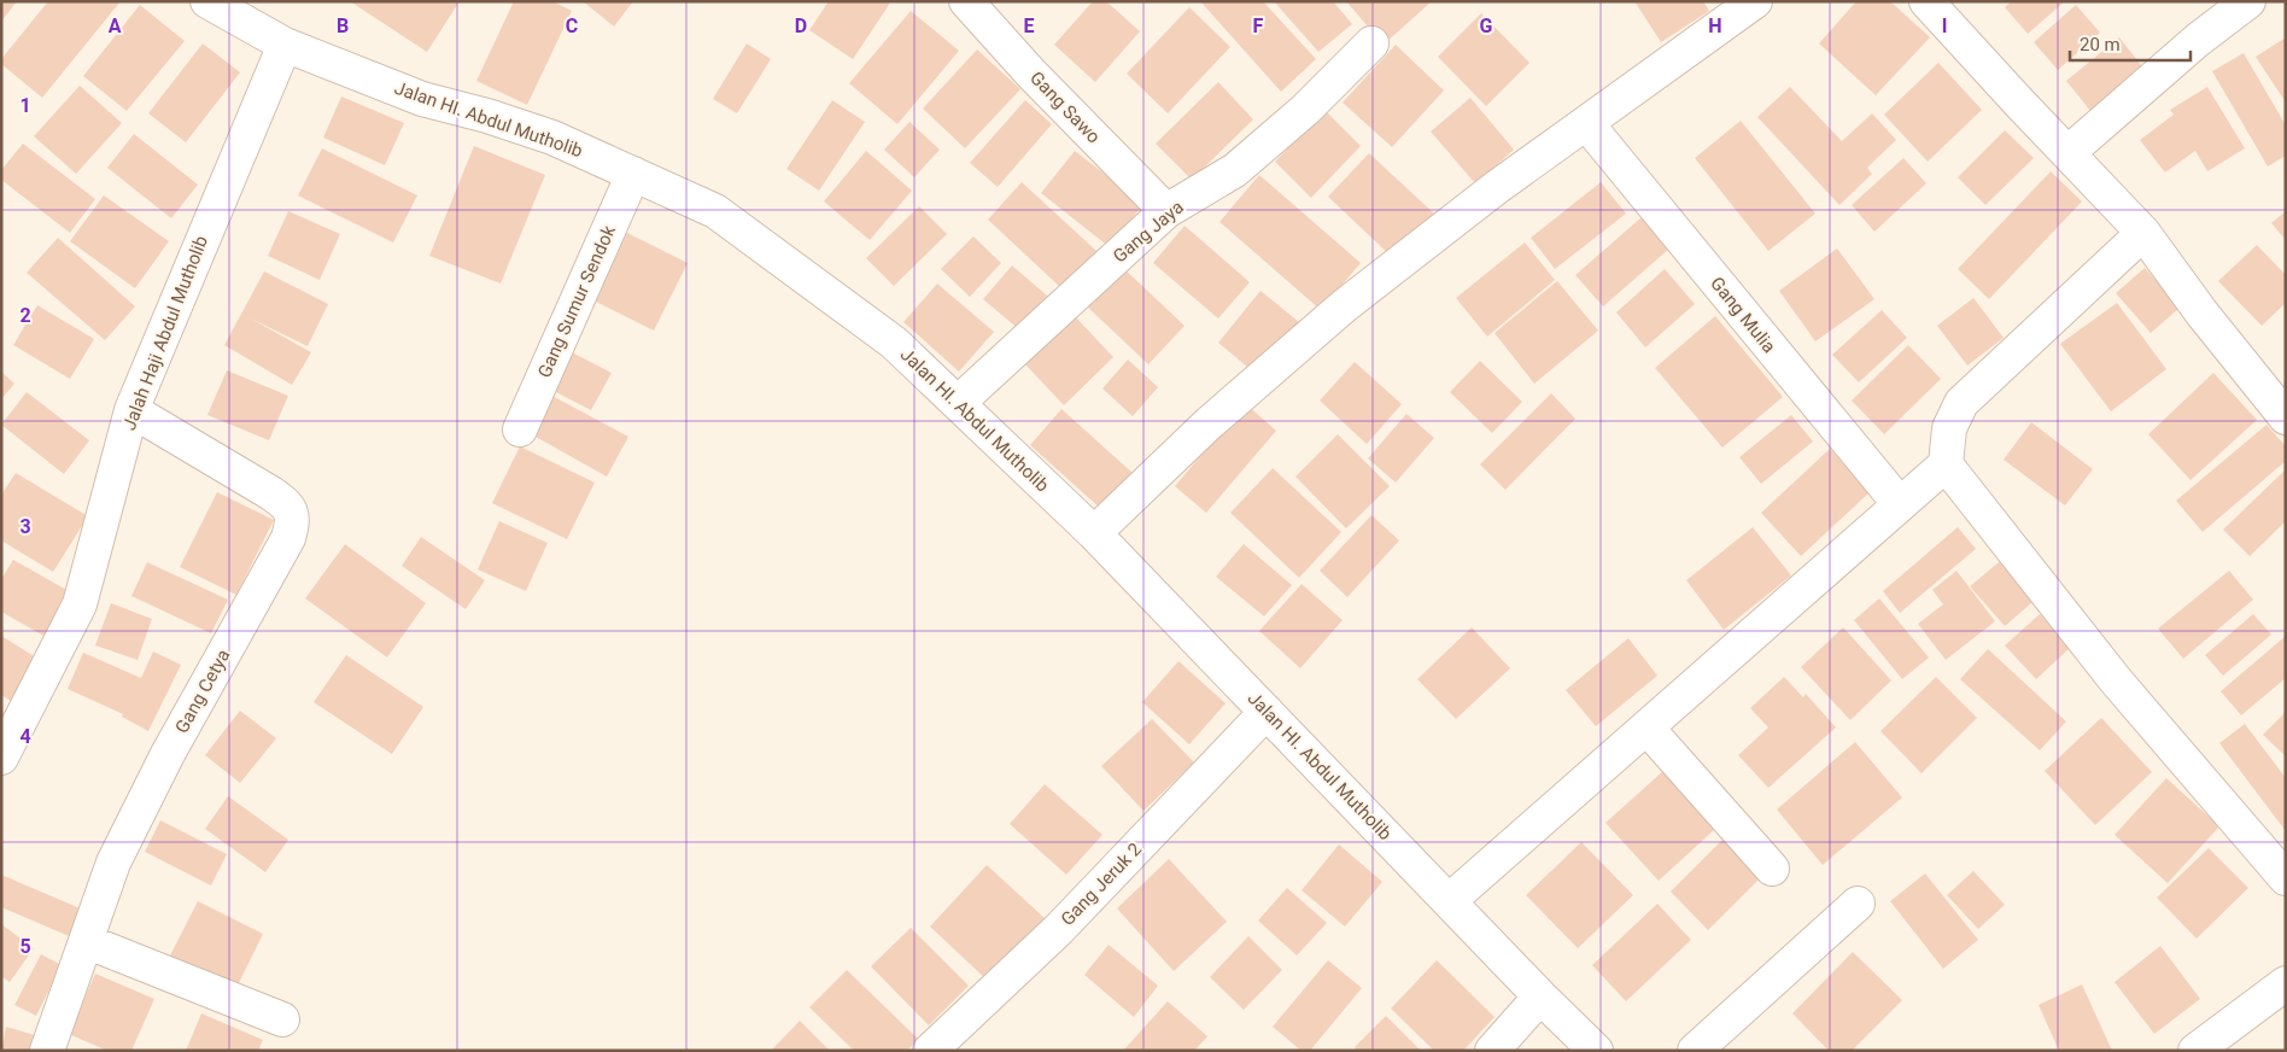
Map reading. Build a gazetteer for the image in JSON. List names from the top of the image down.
{
  "streets": {
    "street": [
      "Gang Sawo",
      "Jalan HI. Abdul Mutholib",
      "Gang Jaya",
      "Gang Sumur Sendok",
      "Gang Mulia",
      "Jalah Haji Abdul Mutholib",
      "Gang Cetya",
      "Gang Jeruk 2"
    ]
  },
  "crossings": [
    ["Gang Sawo", "Gang Jaya"],
    ["Jalan HI. Abdul Mutholib", "Gang Jaya"],
    ["Jalan HI. Abdul Mutholib", "Gang Sumur Sendok"],
    ["Jalan HI. Abdul Mutholib", "Jalah Haji Abdul Mutholib"],
    ["Jalan HI. Abdul Mutholib", "Gang Jeruk 2"],
    ["Jalah Haji Abdul Mutholib", "Gang Cetya"]
  ],
  "scale_bar": "20 m",
  "grid": {
    "columns": [
      "A",
      "B",
      "C",
      "D",
      "E",
      "F",
      "G",
      "H",
      "I"
    ],
    "rows": [
      "1",
      "2",
      "3",
      "4",
      "5"
    ]
  }
}
